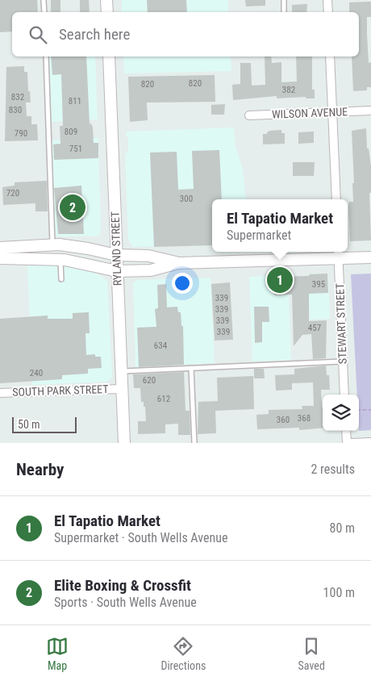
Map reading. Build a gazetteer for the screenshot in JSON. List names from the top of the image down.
{
  "streets": {
    "main road": ["RYLAND STREET"],
    "street": ["WILSON AVENUE", "STEWART STREET", "SOUTH PARK STREET"]
  },
  "crossings": [
    ["RYLAND STREET", "SOUTH PARK STREET"]
  ],
  "house_numbers": [
    "820",
    "820",
    "382",
    "832",
    "811",
    "830",
    "809",
    "790",
    "751",
    "720",
    "300",
    "395",
    "339",
    "339",
    "339",
    "457",
    "339",
    "634",
    "240",
    "620",
    "612",
    "368",
    "360"
  ],
  "scale_bar": "50 m",
  "page": {
    "search": "Search here",
    "pins": ["2", "1"],
    "popup": ["El Tapatio Market", "Supermarket"],
    "scale": "50 m",
    "heading": ["Nearby", "2 results"],
    "list": [
      {
        "mark": "1",
        "name": "El Tapatio Market",
        "note": "Supermarket · South Wells Avenue",
        "value": "80 m"
      },
      {
        "mark": "2",
        "name": "Elite Boxing & Crossfit",
        "note": "Sports · South Wells Avenue",
        "value": "100 m"
      }
    ],
    "nav": ["Map", "Directions", "Saved"]
  }
}
